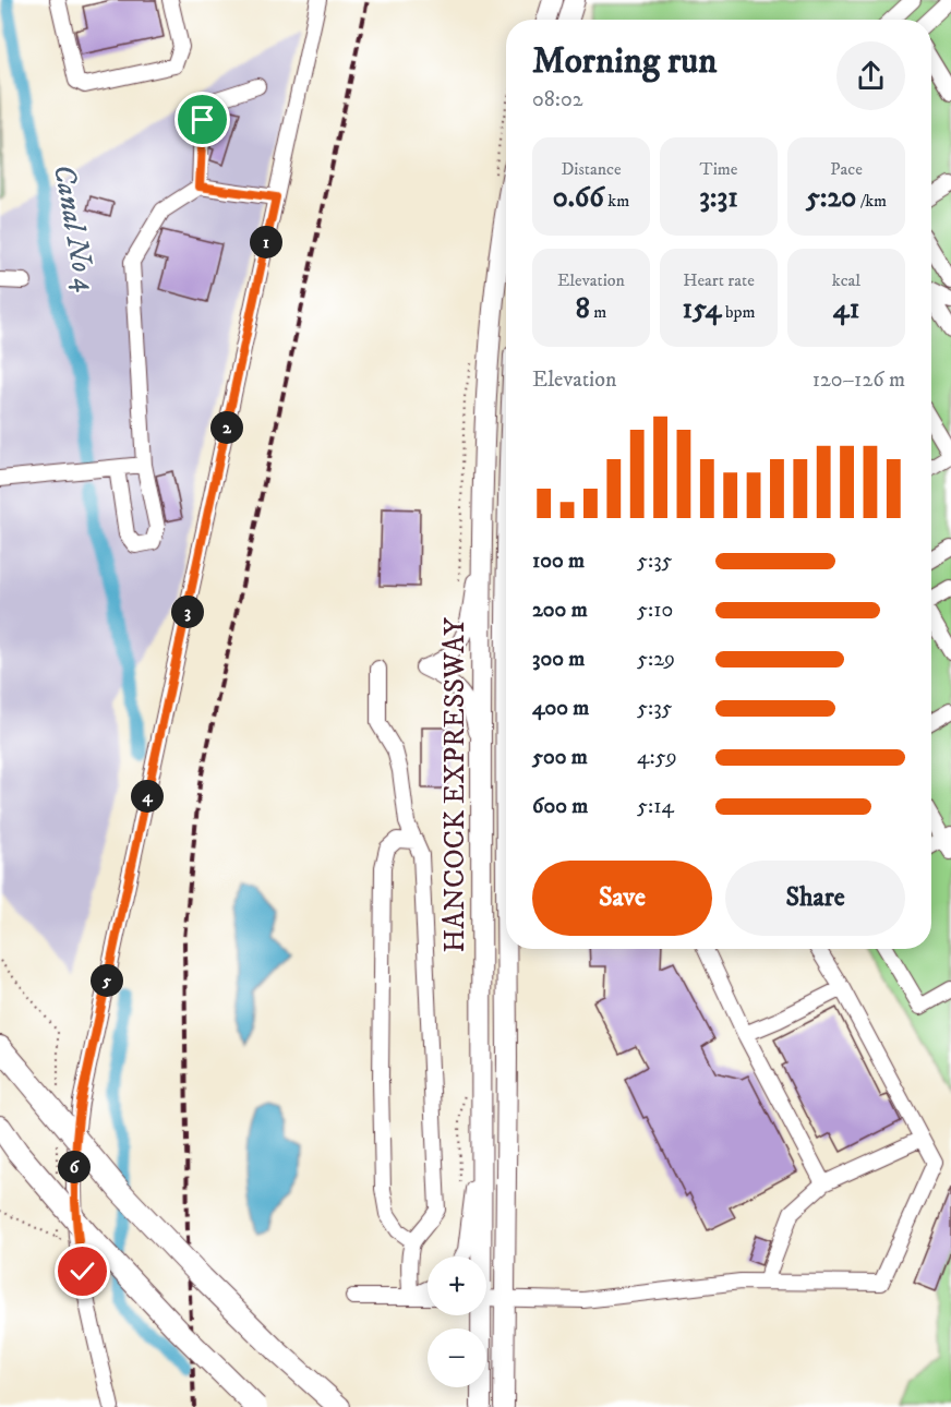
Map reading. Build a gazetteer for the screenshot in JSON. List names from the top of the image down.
{
  "streets": {
    "main road": ["HANCOCK EXPRESSWAY"]
  },
  "water": ["Canal No 4"],
  "page": {
    "heading": ["Morning run", "08:02"],
    "stats": [
      ["Distance", "0.66 km"],
      ["Time", "3:31"],
      ["Pace", "5:20 /km"],
      ["Elevation", "8 m"],
      ["Heart rate", "154 bpm"],
      ["kcal", "41"]
    ],
    "pins": [
      "1",
      "2",
      "3",
      "4",
      "5",
      "6"
    ],
    "chart": ["Elevation", "120–126 m"],
    "list": [
      {
        "name": "100 m",
        "note": "5:35"
      },
      {
        "name": "200 m",
        "note": "5:10"
      },
      {
        "name": "300 m",
        "note": "5:29"
      },
      {
        "name": "400 m",
        "note": "5:35"
      },
      {
        "name": "500 m",
        "note": "4:59"
      },
      {
        "name": "600 m",
        "note": "5:14"
      }
    ],
    "buttons": ["Save", "Share"],
    "map_buttons": ["+", "−"]
  }
}
